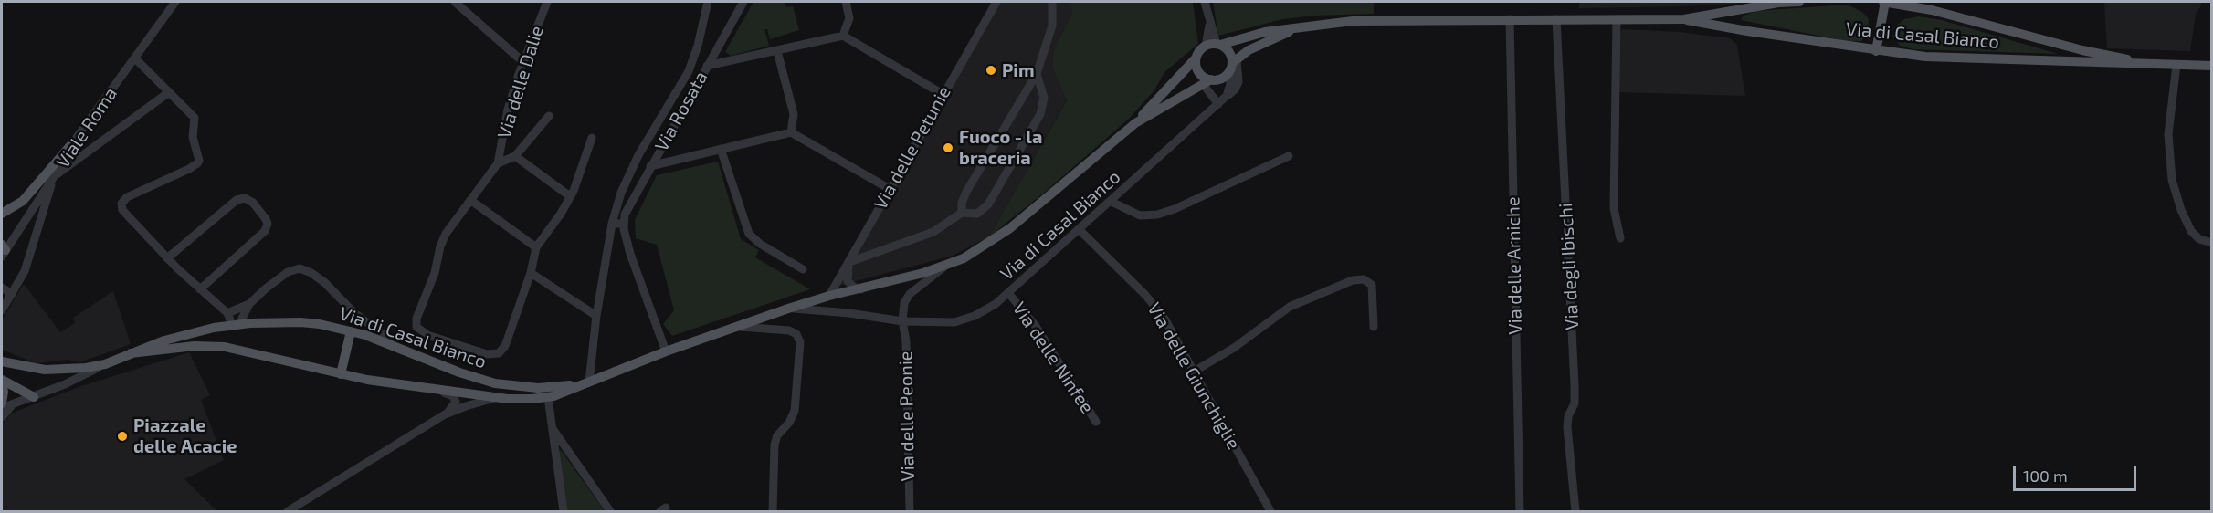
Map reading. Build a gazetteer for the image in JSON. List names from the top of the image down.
{
  "streets": {
    "main road": ["Via di Casal Bianco"],
    "street": [
      "Via delle Dalie",
      "Via Rosata",
      "Viale Roma",
      "Via delle Petunie",
      "Via delle Arniche",
      "Via degli Ibischi",
      "Via delle Ninfee",
      "Via delle Giunchiglie",
      "Via delle Peonie"
    ]
  },
  "crossings": [
    ["Via di Casal Bianco", "Via Rosata"],
    ["Via di Casal Bianco", "Via delle Petunie"],
    ["Via di Casal Bianco", "Via delle Arniche"],
    ["Via di Casal Bianco", "Via degli Ibischi"],
    ["Via di Casal Bianco", "Via delle Ninfee"],
    ["Via di Casal Bianco", "Via delle Giunchiglie"],
    ["Via di Casal Bianco", "Via delle Peonie"]
  ],
  "places": ["Pim", "Fuoco - la braceria", "Piazzale delle Acacie"],
  "scale_bar": "100 m"
}
